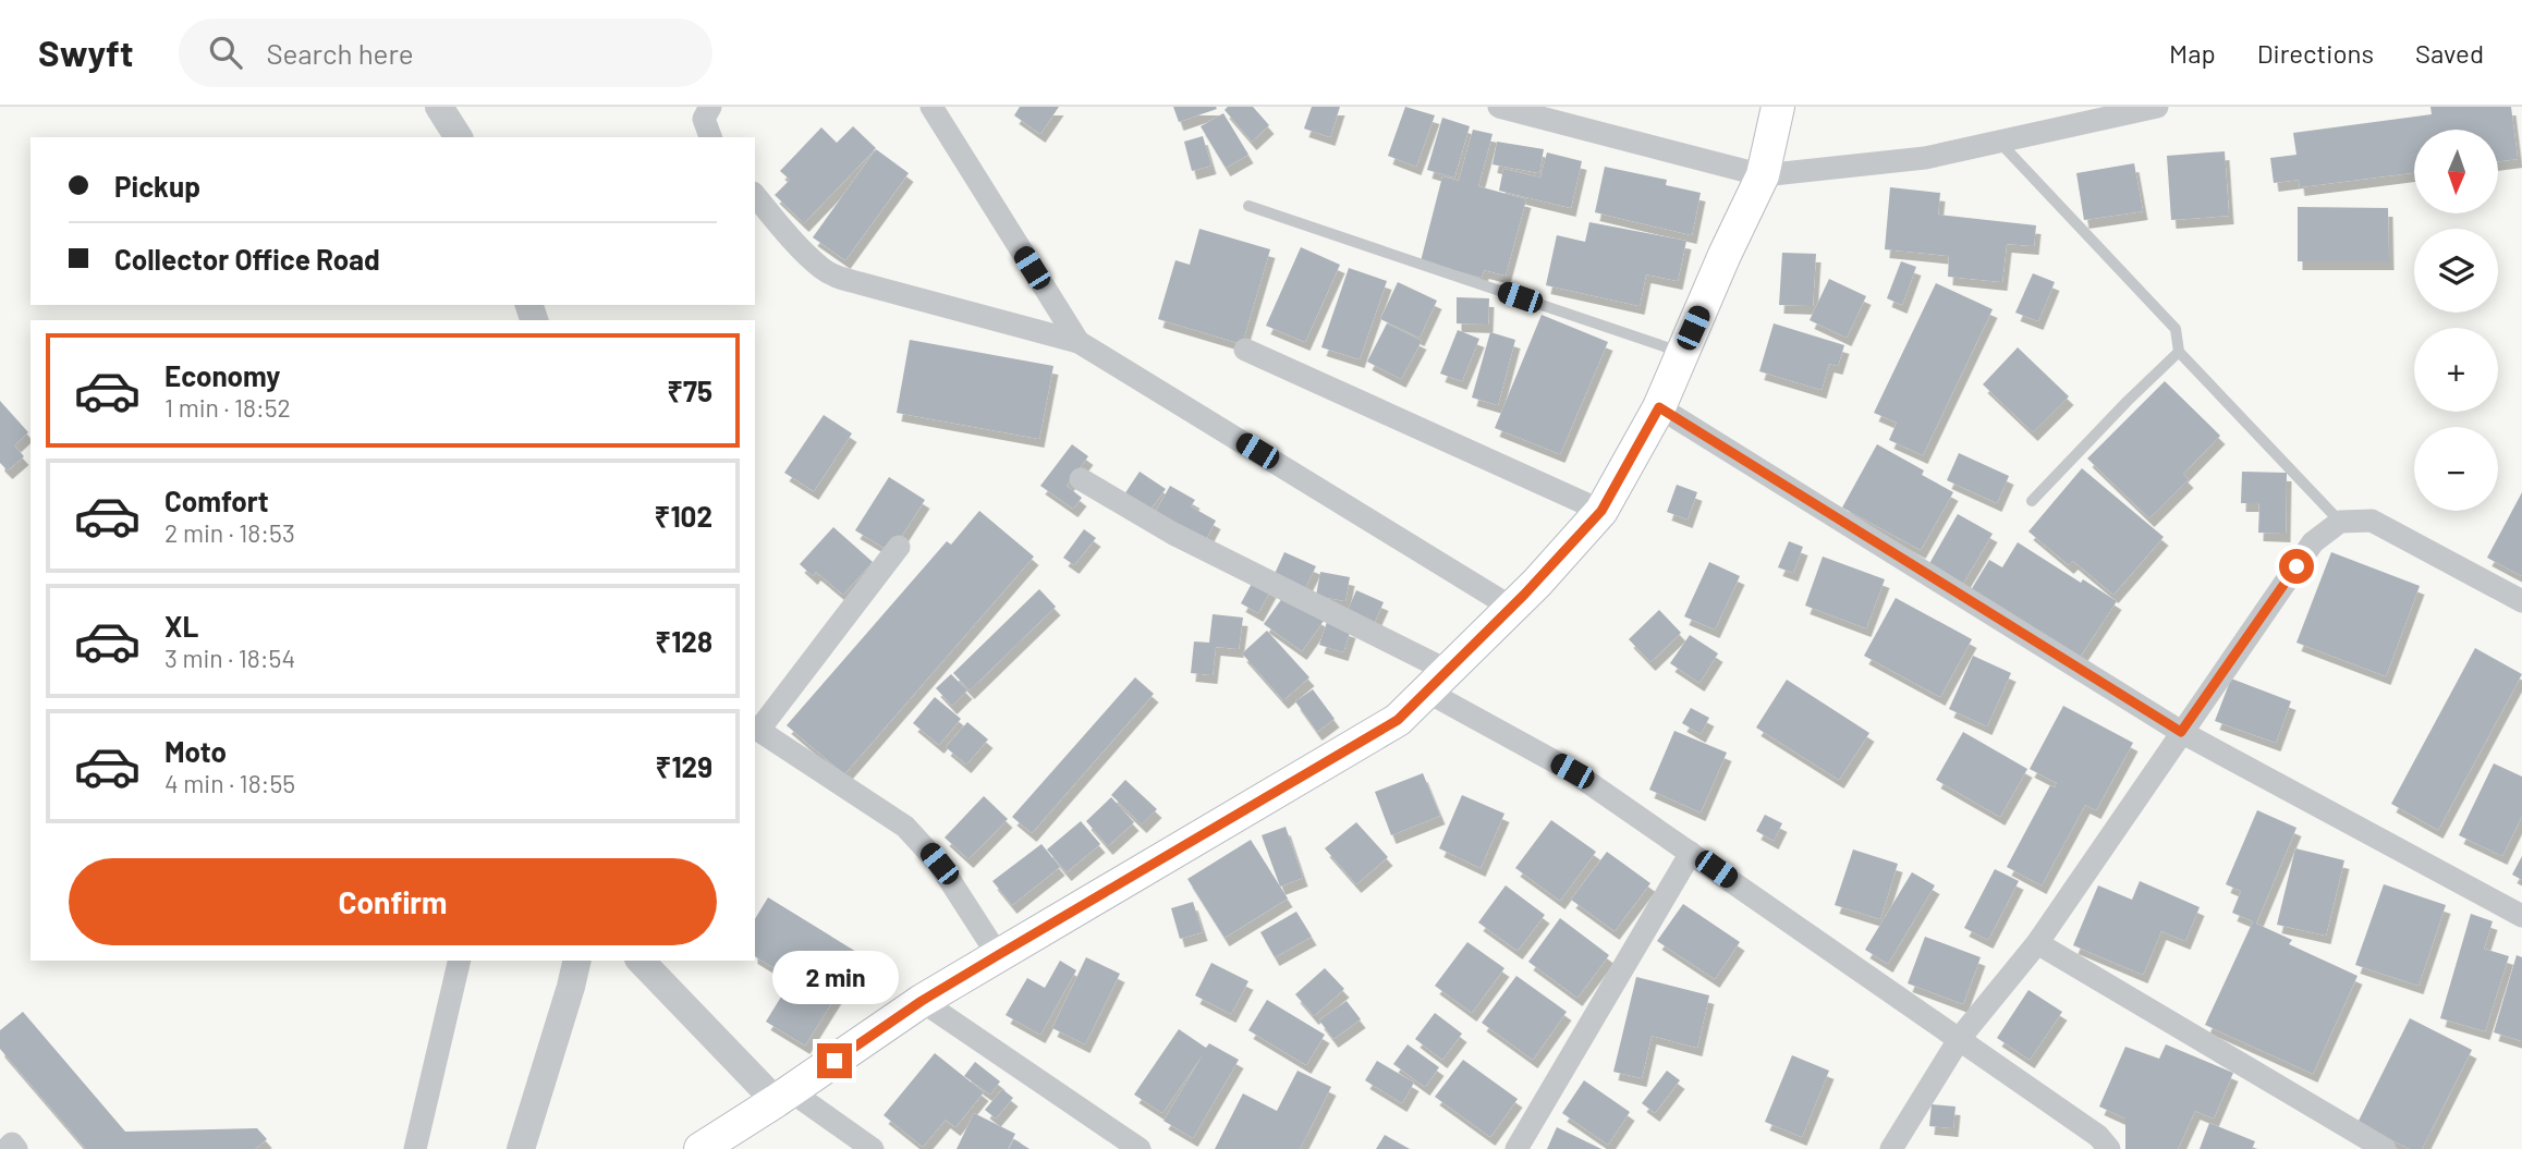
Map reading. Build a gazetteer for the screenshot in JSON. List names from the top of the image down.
{
  "north": "bottom",
  "page": {
    "header": "Swyft",
    "search": "Search here",
    "nav": ["Map", "Directions", "Saved"],
    "map_buttons": ["+", "−"],
    "banner": ["Pickup", "Collector Office Road"],
    "list": [
      {
        "name": "Economy",
        "note": "1 min · 18:52",
        "value": "₹75"
      },
      {
        "name": "Comfort",
        "note": "2 min · 18:53",
        "value": "₹102"
      },
      {
        "name": "XL",
        "note": "3 min · 18:54",
        "value": "₹128"
      },
      {
        "name": "Moto",
        "note": "4 min · 18:55",
        "value": "₹129"
      }
    ],
    "buttons": "Confirm",
    "bubble": "2 min"
  }
}
